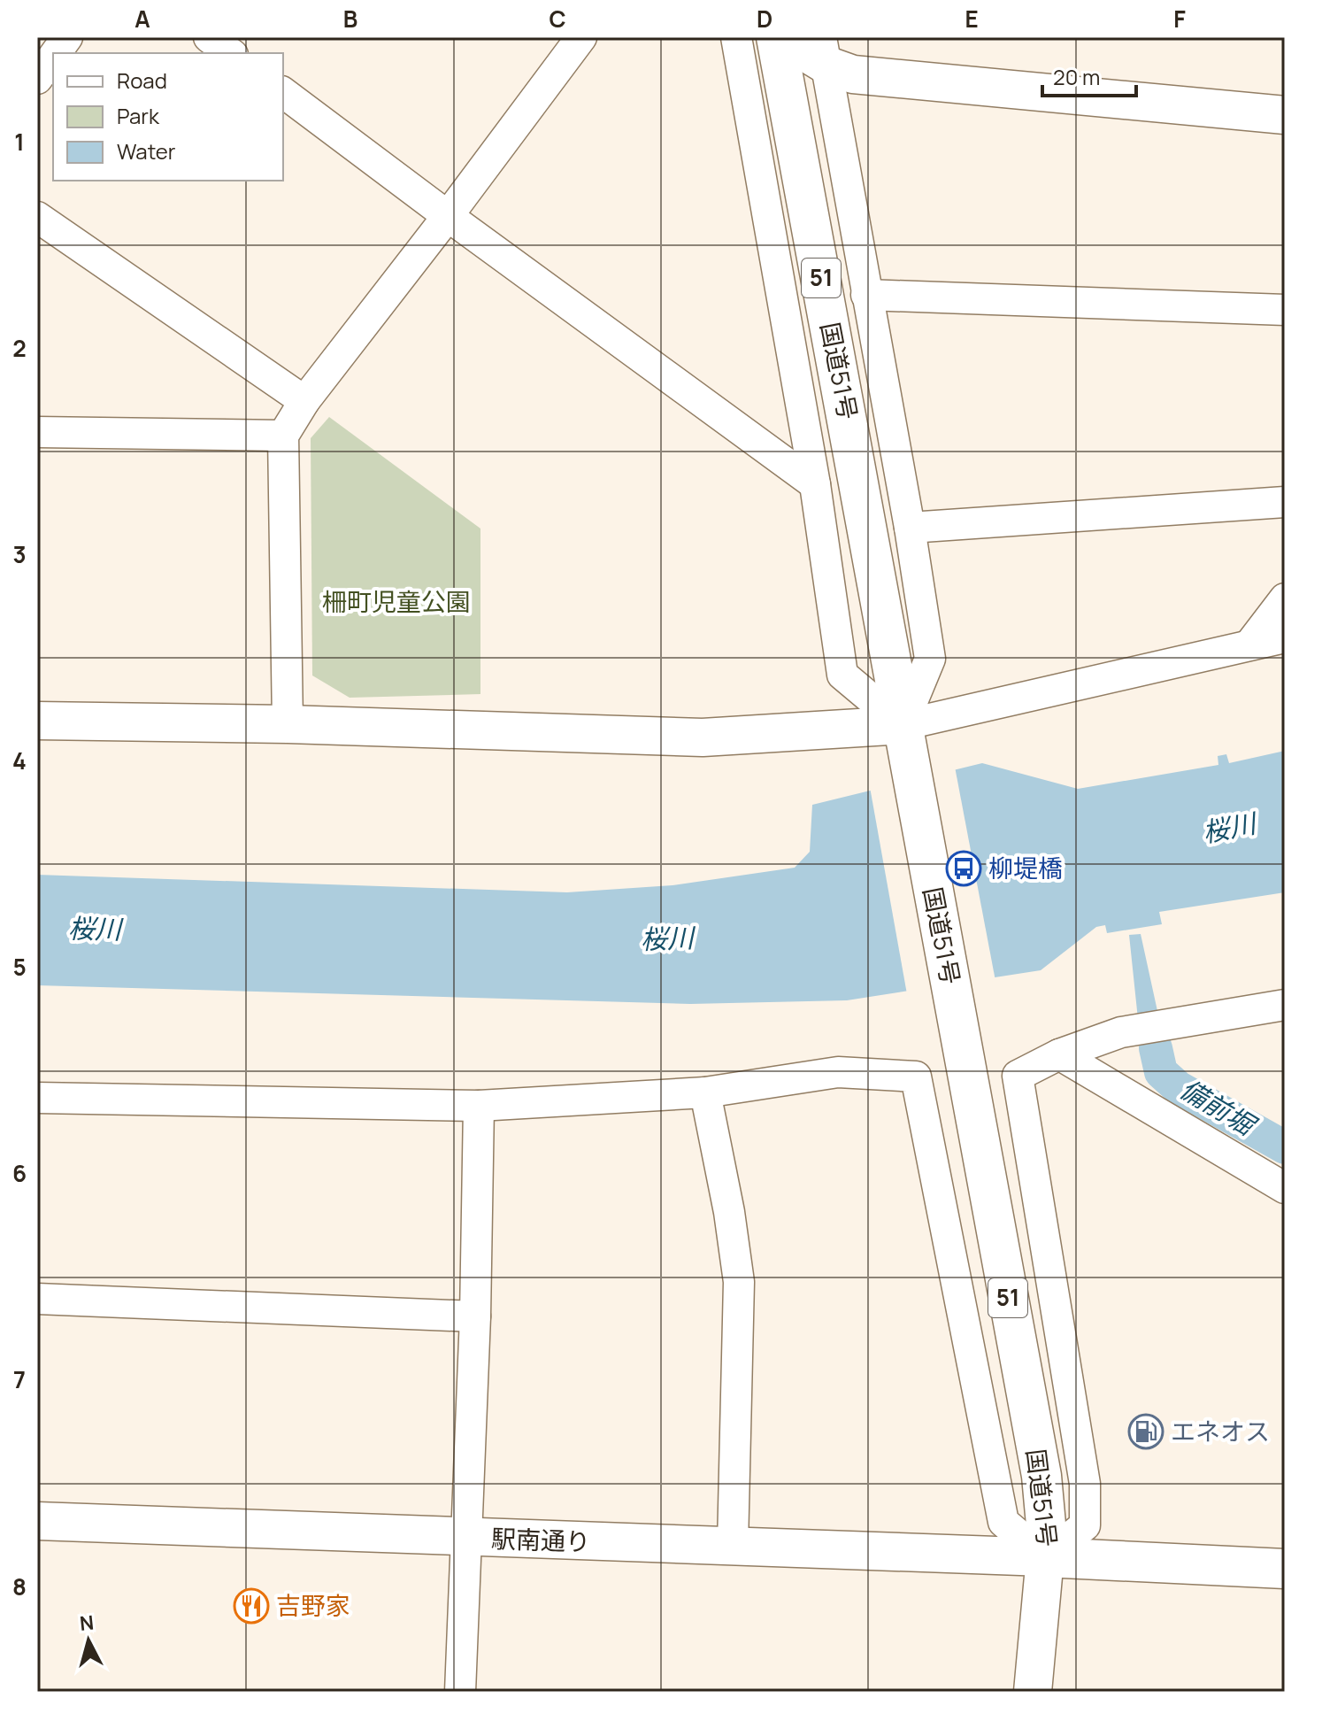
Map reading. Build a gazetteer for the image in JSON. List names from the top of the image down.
{
  "streets": {
    "highway": ["51", "国道51号"],
    "street": ["駅南通り"]
  },
  "crossings": [
    ["国道51号", "駅南通り"]
  ],
  "water": ["桜川", "備前堀"],
  "parks": ["柵町児童公園"],
  "places": {
    "bus stop": ["柳堤橋"],
    "fuel station": ["エネオス"],
    "restaurant": ["吉野家"]
  },
  "legend": ["Road", "Park", "Water"],
  "scale_bar": "20 m",
  "north": "top",
  "grid": {
    "columns": [
      "A",
      "B",
      "C",
      "D",
      "E",
      "F"
    ],
    "rows": [
      "1",
      "2",
      "3",
      "4",
      "5",
      "6",
      "7",
      "8"
    ]
  }
}
